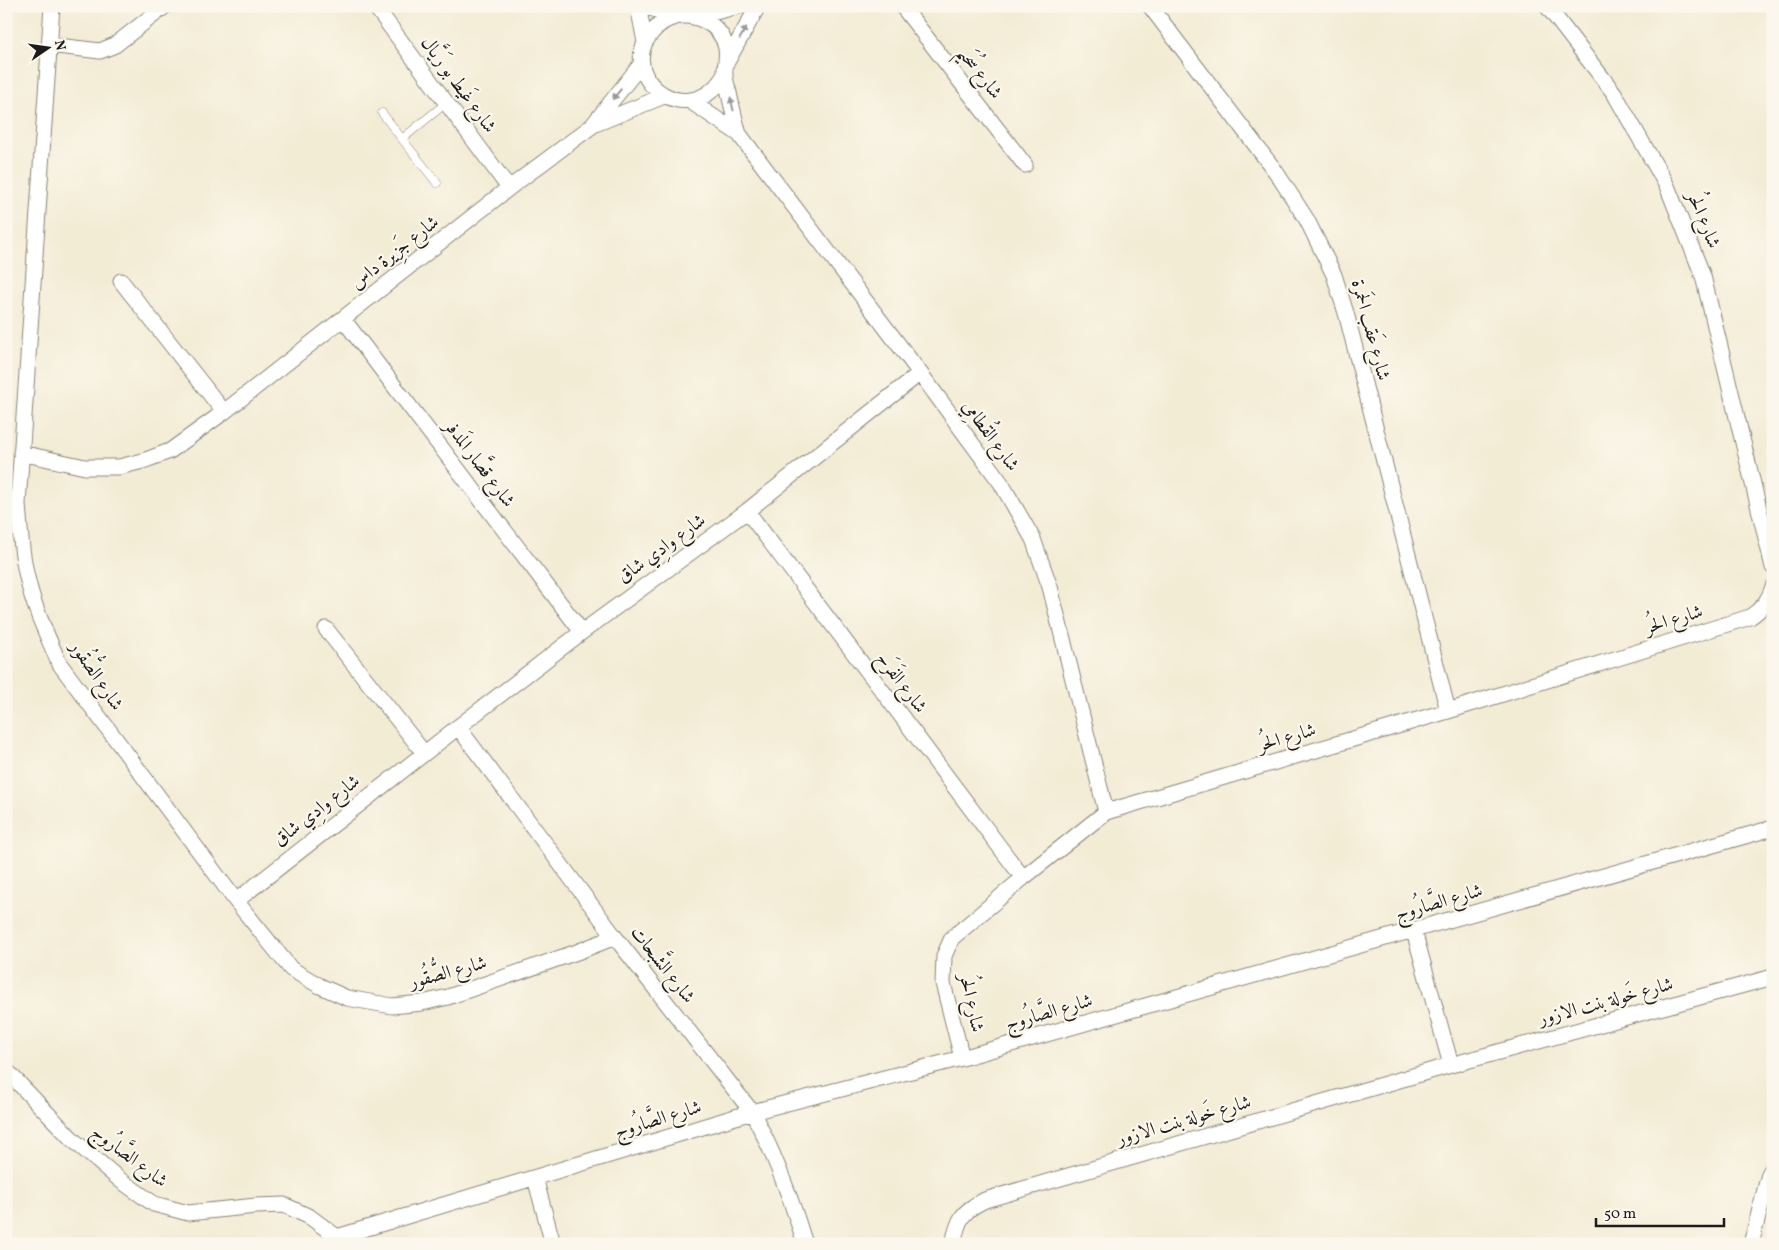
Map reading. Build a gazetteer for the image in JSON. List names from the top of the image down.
{
  "streets": {
    "street": [
      "شارع سُحَيم",
      "شارع غَيط بو رَيَّال",
      "شارع الحُر",
      "شارع جَزِيرة داس",
      "شارع عَقب الحَمرة",
      "شارع القُطامِي",
      "شارع قصَّار المَدفر",
      "شارع وادِي شاق",
      "شارع الصُّقُور",
      "شارع الفَرَح",
      "شارع الصَّارُوج",
      "شارع الشَّبحات",
      "شارع خَولة بنت الازور"
    ]
  },
  "crossings": [
    ["شارع غَيط بو رَيَّال", "شارع جَزِيرة داس"],
    ["شارع الحُر", "شارع عَقب الحَمرة"],
    ["شارع الحُر", "شارع القُطامِي"],
    ["شارع الحُر", "شارع الفَرَح"],
    ["شارع الحُر", "شارع الصَّارُوج"],
    ["شارع جَزِيرة داس", "شارع القُطامِي"],
    ["شارع جَزِيرة داس", "شارع قصَّار المَدفر"],
    ["شارع جَزِيرة داس", "شارع الصُّقُور"],
    ["شارع القُطامِي", "شارع وادِي شاق"],
    ["شارع قصَّار المَدفر", "شارع وادِي شاق"],
    ["شارع وادِي شاق", "شارع الصُّقُور"],
    ["شارع وادِي شاق", "شارع الفَرَح"],
    ["شارع وادِي شاق", "شارع الشَّبحات"],
    ["شارع الصُّقُور", "شارع الشَّبحات"],
    ["شارع الصَّارُوج", "شارع الشَّبحات"]
  ],
  "scale_bar": "50 m",
  "north": "right"
}
